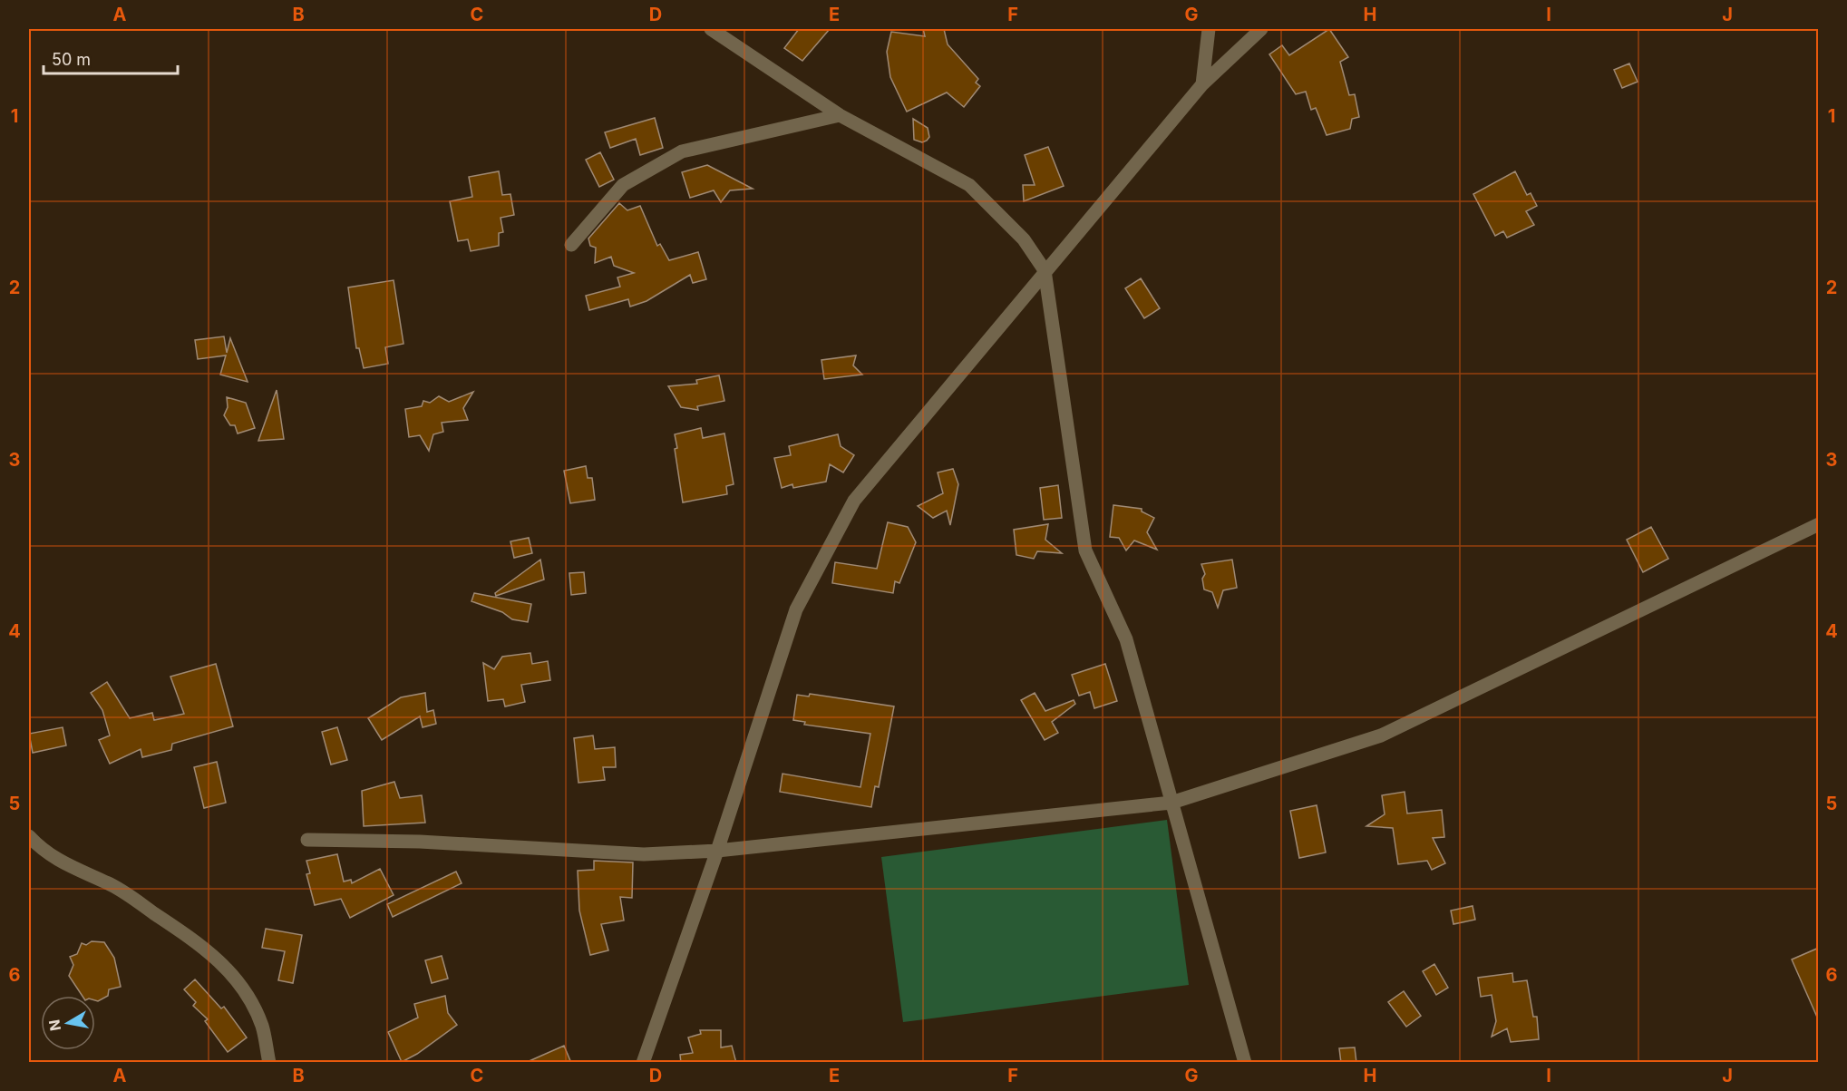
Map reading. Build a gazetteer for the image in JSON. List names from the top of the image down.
{
  "scale_bar": "50 m",
  "north": "left",
  "grid": {
    "columns": [
      "A",
      "B",
      "C",
      "D",
      "E",
      "F",
      "G",
      "H",
      "I",
      "J"
    ],
    "rows": [
      "1",
      "2",
      "3",
      "4",
      "5",
      "6"
    ]
  }
}
